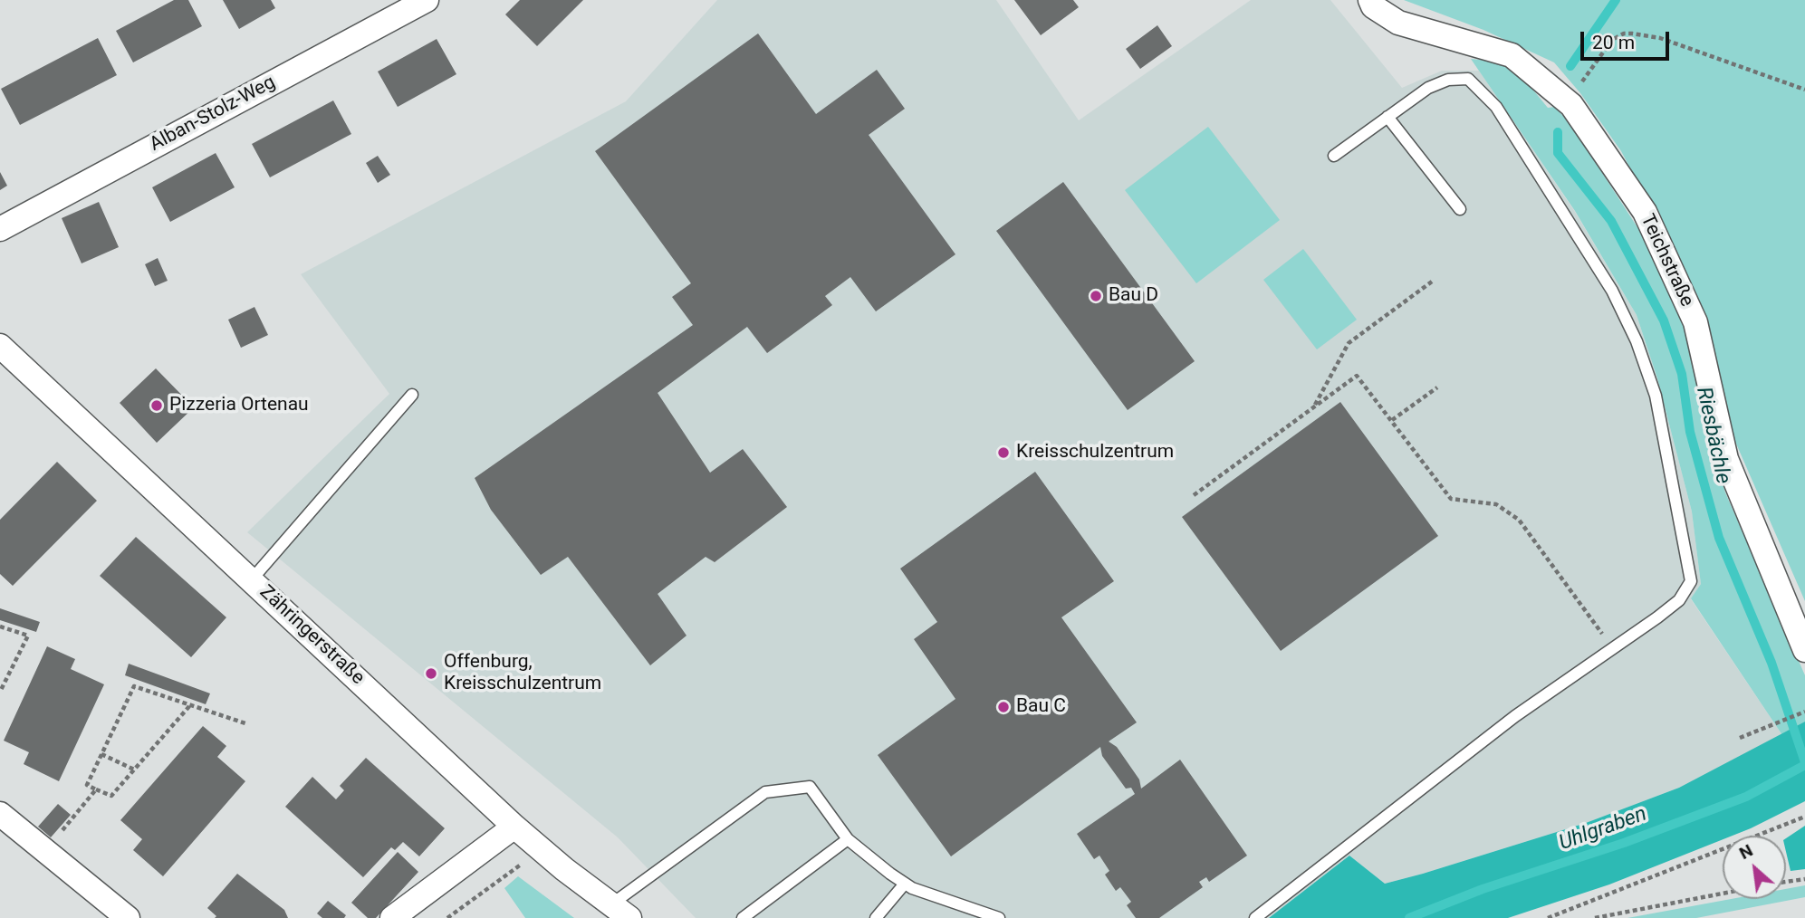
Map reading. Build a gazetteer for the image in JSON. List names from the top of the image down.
{
  "streets": {
    "street": ["Alban-Stolz-Weg", "Teichstraße", "Zähringerstraße"]
  },
  "water": ["Riesbächle", "Uhlgraben"],
  "places": [
    "Bau D",
    "Pizzeria Ortenau",
    "Kreisschulzentrum",
    "Offenburg, Kreisschulzentrum",
    "Bau C"
  ],
  "scale_bar": "20 m",
  "north": "top left"
}
